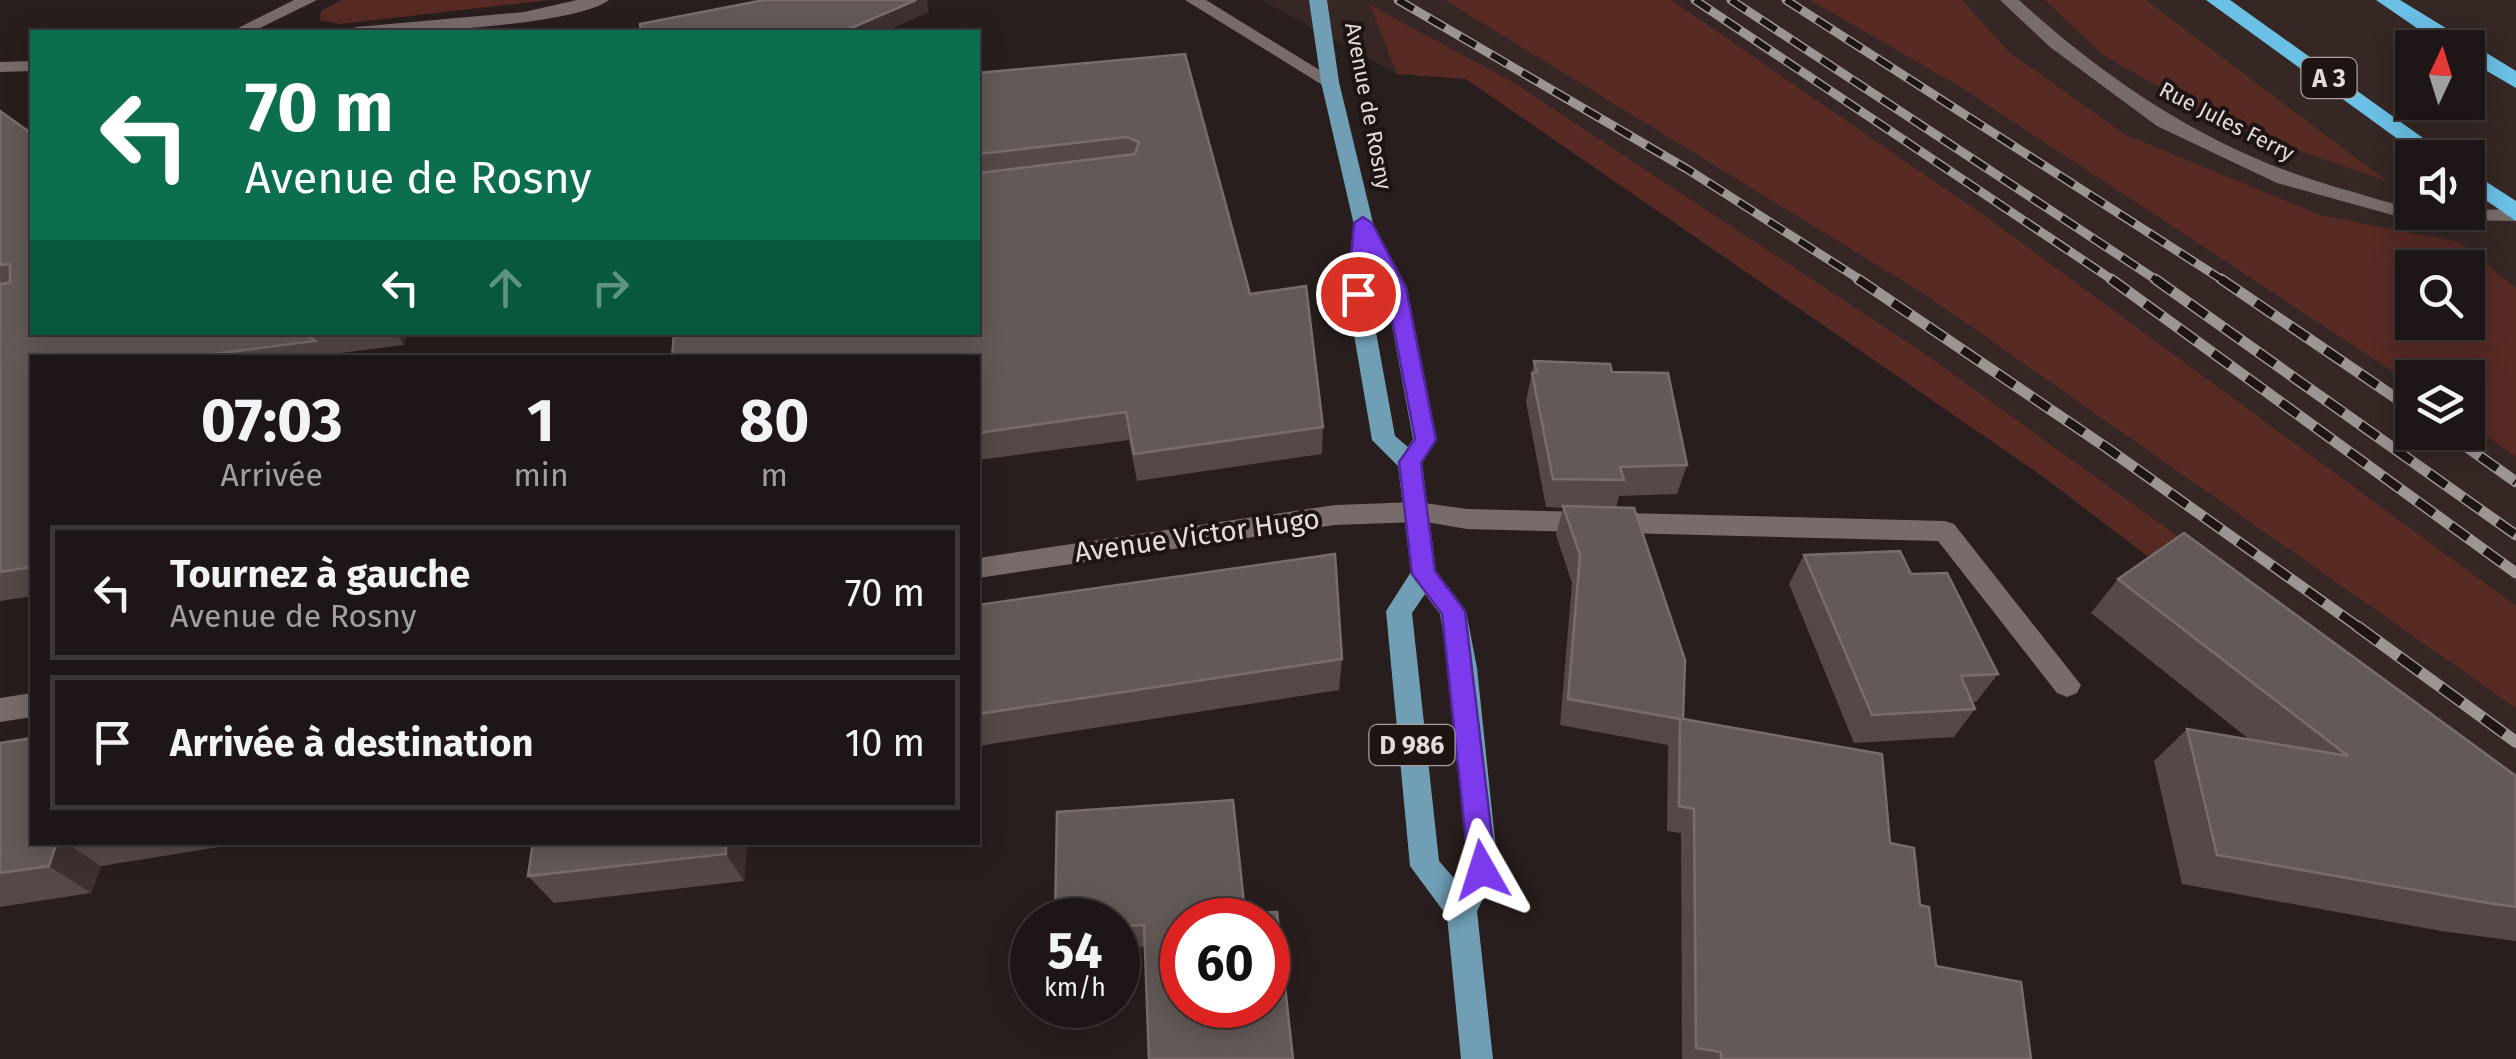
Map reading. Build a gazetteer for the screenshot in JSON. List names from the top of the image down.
{
  "streets": {
    "highway": ["A 3"],
    "main road": ["Avenue de Rosny", "D 986"],
    "street": ["Rue Jules Ferry", "Avenue Victor Hugo"]
  },
  "crossings": [
    ["Avenue de Rosny", "Avenue Victor Hugo"],
    ["Avenue de Rosny", "D 986"]
  ],
  "north": "top",
  "page": {
    "turn": ["70 m", "Avenue de Rosny"],
    "eta": [
      "07:03",
      "Arrivée",
      "1",
      "min",
      "80",
      "m"
    ],
    "list": [
      {
        "name": "Tournez à gauche",
        "note": "Avenue de Rosny",
        "value": "70 m"
      },
      {
        "name": "Arrivée à destination",
        "value": "10 m"
      }
    ],
    "speed": "54 km/h",
    "limit": "60"
  }
}
